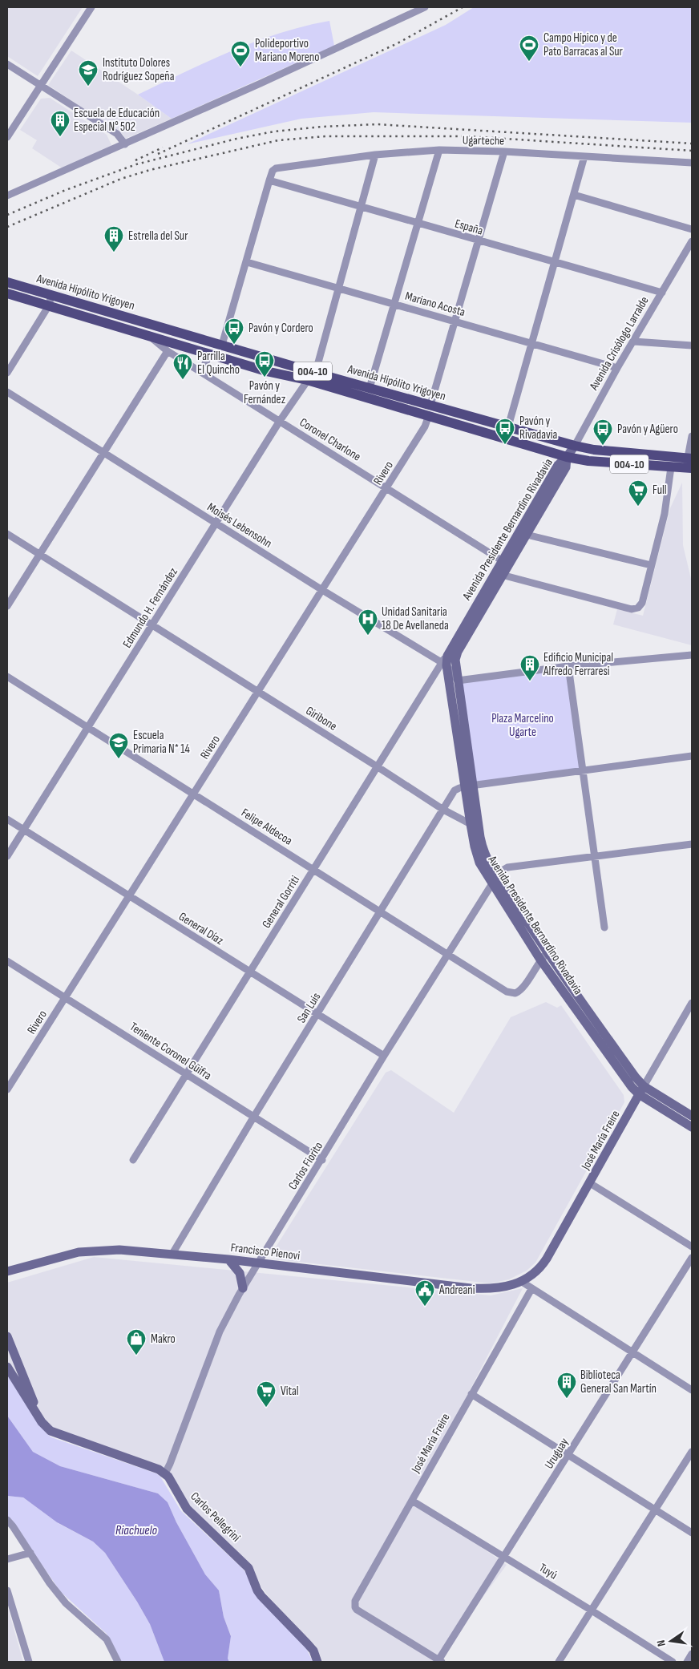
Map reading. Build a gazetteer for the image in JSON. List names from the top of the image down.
{
  "streets": {
    "main road": [
      "Avenida Hipólito Yrigoyen",
      "Avenida Crisólogo Larralde",
      "004-10",
      "Avenida Presidente Bernardino Rivadavia",
      "José María Freire",
      "Francisco Pienovi",
      "Carlos Pellegrini"
    ],
    "street": [
      "Ugarteche",
      "España",
      "Mariano Acosta",
      "Coronel Charlone",
      "Rivero",
      "Moisés Lebensohn",
      "Edmundo H. Fernández",
      "Giribone",
      "Felipe Aldecoa",
      "General Gorriti",
      "General Díaz",
      "San Luis",
      "Teniente Coronel Güifra",
      "Carlos Fiorito",
      "Uruguay",
      "Tuyú"
    ]
  },
  "crossings": [
    ["Ugarteche", "España"],
    ["Ugarteche", "Edmundo H. Fernández"],
    ["España", "Avenida Crisólogo Larralde"],
    ["España", "Edmundo H. Fernández"],
    ["Avenida Hipólito Yrigoyen", "Avenida Crisólogo Larralde"],
    ["Avenida Hipólito Yrigoyen", "Coronel Charlone"],
    ["Avenida Hipólito Yrigoyen", "Rivero"],
    ["Avenida Hipólito Yrigoyen", "Avenida Presidente Bernardino Rivadavia"],
    ["Avenida Hipólito Yrigoyen", "Edmundo H. Fernández"],
    ["Mariano Acosta", "Avenida Crisólogo Larralde"],
    ["Mariano Acosta", "Edmundo H. Fernández"],
    ["Avenida Crisólogo Larralde", "Avenida Presidente Bernardino Rivadavia"],
    ["Coronel Charlone", "Rivero"],
    ["Coronel Charlone", "Avenida Presidente Bernardino Rivadavia"],
    ["Coronel Charlone", "Edmundo H. Fernández"],
    ["Rivero", "Moisés Lebensohn"],
    ["Rivero", "Giribone"],
    ["Rivero", "Felipe Aldecoa"],
    ["Rivero", "General Díaz"],
    ["Rivero", "Teniente Coronel Güifra"],
    ["Moisés Lebensohn", "Avenida Presidente Bernardino Rivadavia"],
    ["Moisés Lebensohn", "Edmundo H. Fernández"],
    ["Moisés Lebensohn", "General Gorriti"],
    ["Avenida Presidente Bernardino Rivadavia", "Giribone"],
    ["Avenida Presidente Bernardino Rivadavia", "Felipe Aldecoa"],
    ["Avenida Presidente Bernardino Rivadavia", "General Gorriti"],
    ["Avenida Presidente Bernardino Rivadavia", "San Luis"],
    ["Avenida Presidente Bernardino Rivadavia", "José María Freire"],
    ["Avenida Presidente Bernardino Rivadavia", "Carlos Fiorito"],
    ["Edmundo H. Fernández", "Giribone"],
    ["Edmundo H. Fernández", "Felipe Aldecoa"],
    ["Edmundo H. Fernández", "General Díaz"],
    ["Giribone", "General Gorriti"],
    ["Giribone", "San Luis"],
    ["Felipe Aldecoa", "General Gorriti"],
    ["Felipe Aldecoa", "San Luis"],
    ["Felipe Aldecoa", "Carlos Fiorito"],
    ["General Gorriti", "General Díaz"],
    ["General Gorriti", "Teniente Coronel Güifra"],
    ["General Díaz", "San Luis"],
    ["General Díaz", "Carlos Fiorito"],
    ["San Luis", "Teniente Coronel Güifra"],
    ["San Luis", "Francisco Pienovi"],
    ["Teniente Coronel Güifra", "Carlos Fiorito"],
    ["José María Freire", "Francisco Pienovi"],
    ["José María Freire", "Uruguay"],
    ["José María Freire", "Tuyú"],
    ["Carlos Fiorito", "Francisco Pienovi"],
    ["Carlos Fiorito", "Carlos Pellegrini"],
    ["Uruguay", "Tuyú"]
  ],
  "water": ["Riachuelo"],
  "parks": ["Plaza Marcelino Ugarte"],
  "places": {
    "sports": ["Campo Hípico y de Pato Barracas al Sur", "Polideportivo Mariano Moreno"],
    "school or university": ["Instituto Dolores Rodríguez Sopeña", "Escuela Primaria N* 14"],
    "building": [
      "Escuela de Educación Especial N° 502",
      "Estrella del Sur",
      "Edificio Municipal Alfredo Ferraresi",
      "Biblioteca General San Martín"
    ],
    "bus stop": [
      "Pavón y Cordero",
      "Pavón y Fernández",
      "Pavón y Rivadavia",
      "Pavón y Agüero"
    ],
    "restaurant": ["Parrilla El Quincho"],
    "supermarket": ["Full", "Vital"],
    "hospital": ["Unidad Sanitaria 18 De Avellaneda"],
    "public building": ["Andreani"],
    "shop": ["Makro"]
  },
  "north": "left"
}
